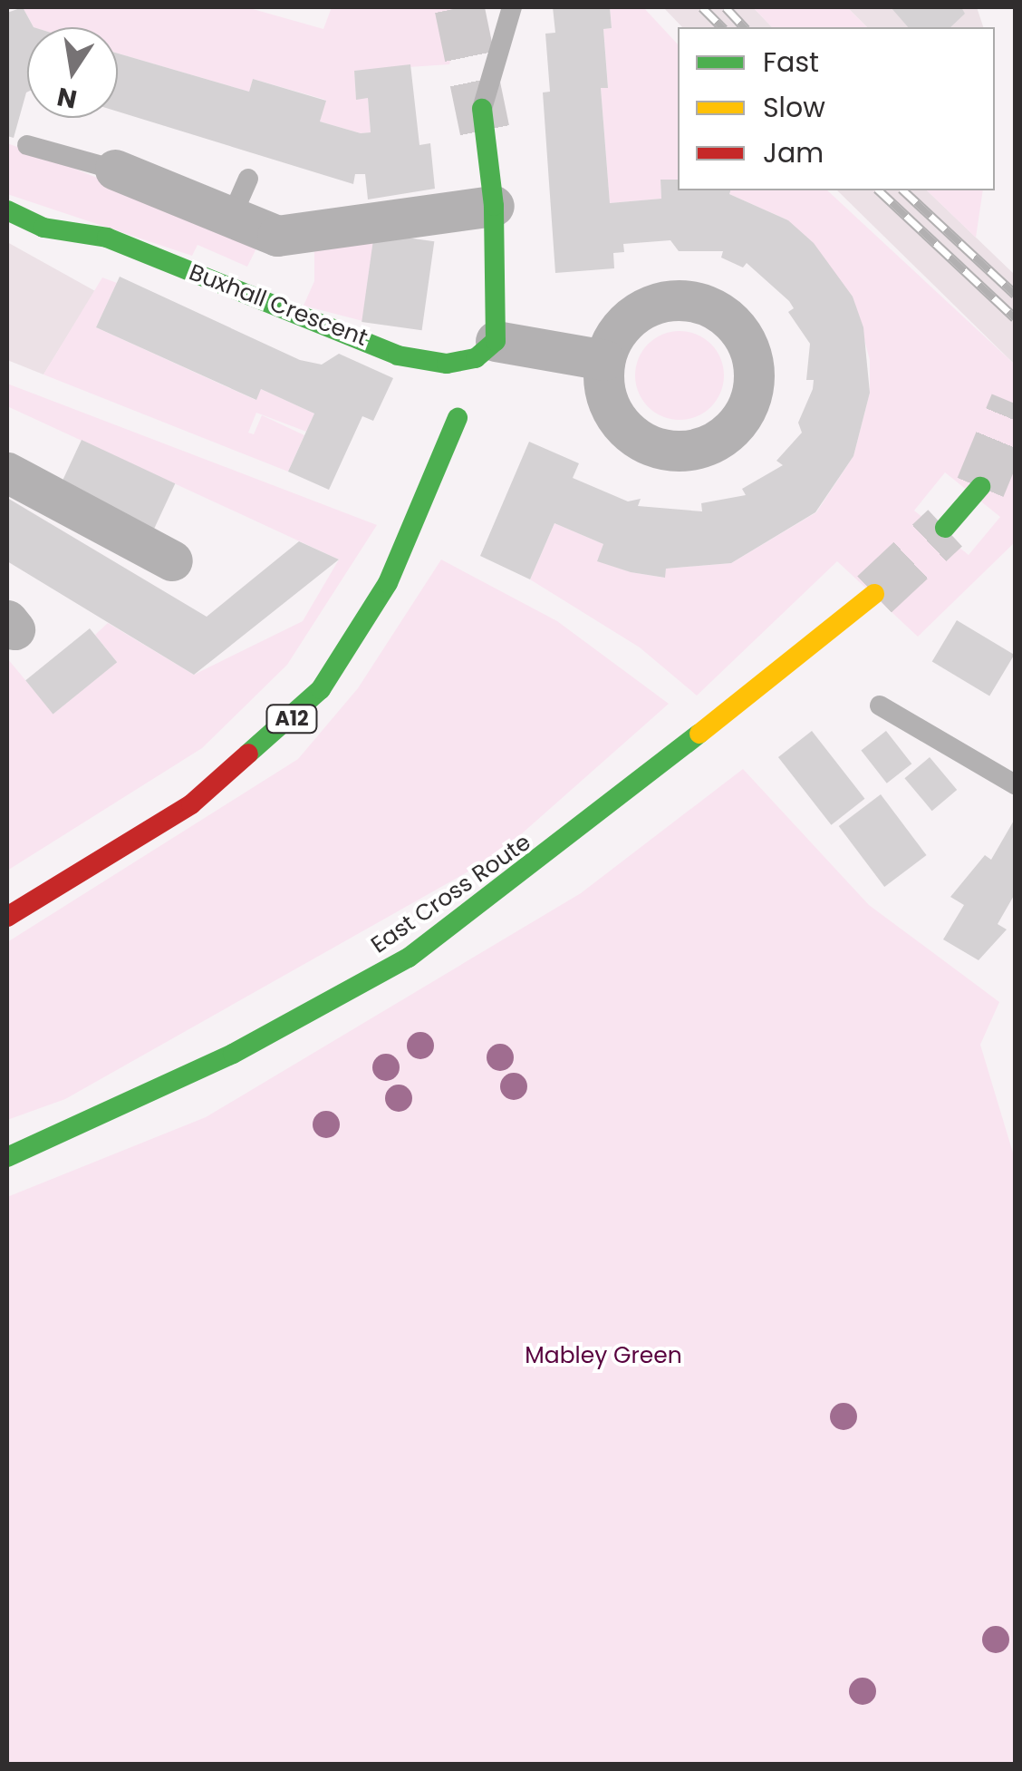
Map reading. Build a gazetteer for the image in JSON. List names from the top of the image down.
{
  "streets": {
    "main road": ["Buxhall Crescent", "A12", "East Cross Route"]
  },
  "parks": ["Mabley Green"],
  "legend": ["Fast", "Slow", "Jam"],
  "north": "bottom"
}
